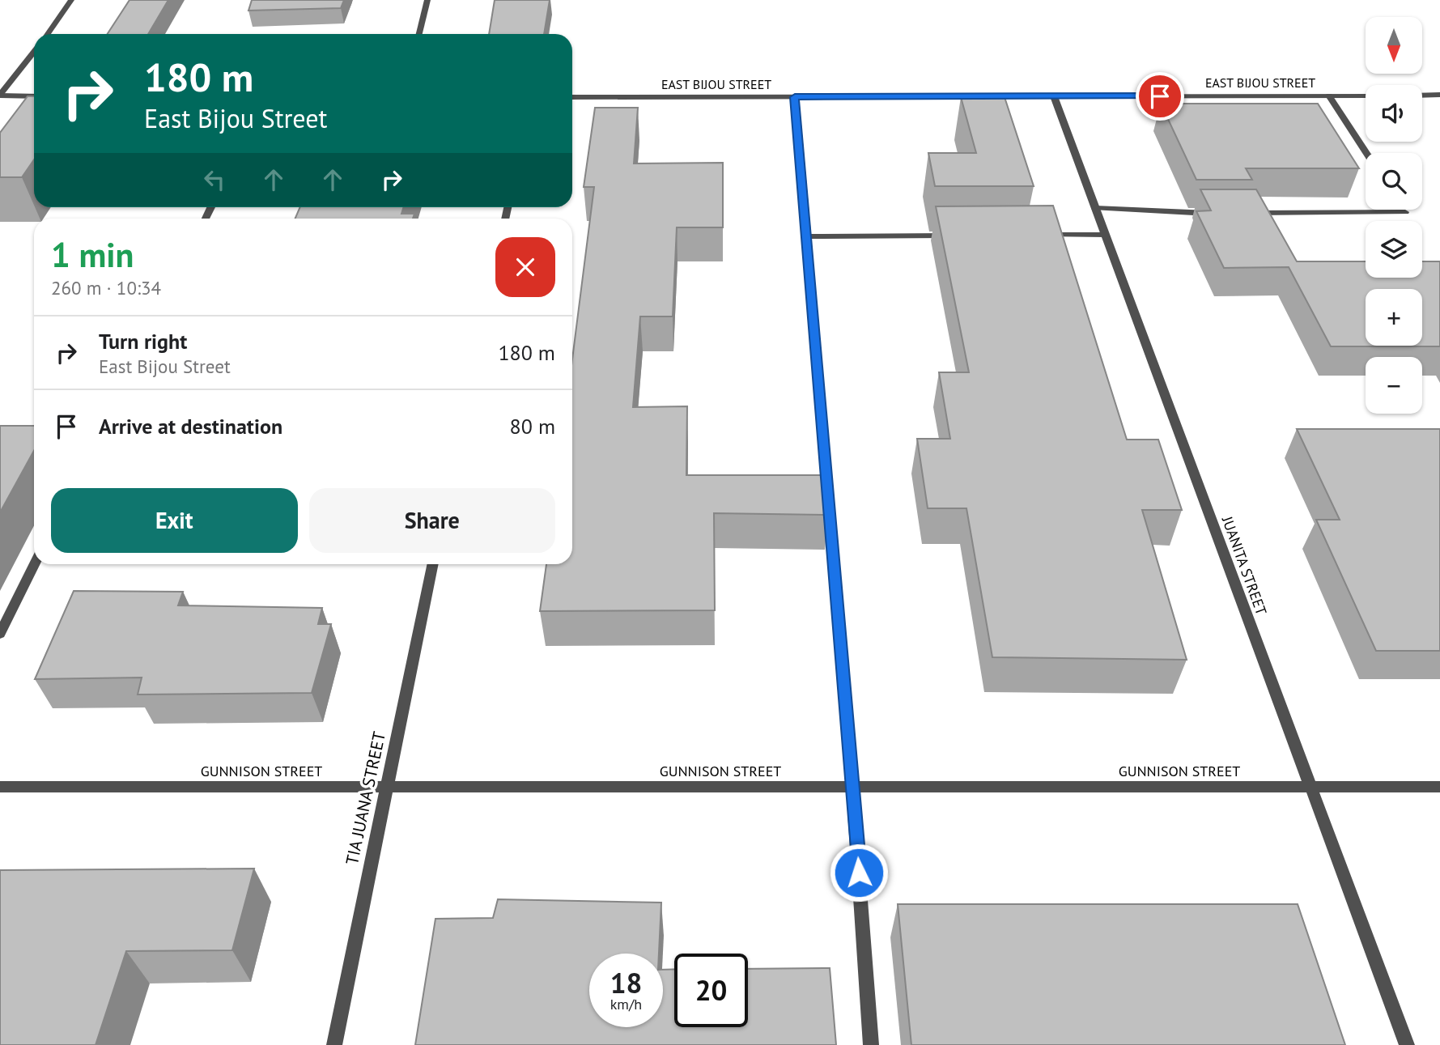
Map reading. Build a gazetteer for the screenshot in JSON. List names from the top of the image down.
{
  "streets": {
    "street": [
      "EAST BIJOU STREET",
      "JUANITA STREET",
      "GUNNISON STREET",
      "TIA JUANA STREET"
    ]
  },
  "crossings": [
    ["EAST BIJOU STREET", "JUANITA STREET"],
    ["JUANITA STREET", "GUNNISON STREET"],
    ["GUNNISON STREET", "TIA JUANA STREET"]
  ],
  "north": "bottom",
  "page": {
    "map_buttons": ["+", "−"],
    "turn": ["180 m", "East Bijou Street"],
    "heading": ["1 min", "260 m · 10:34"],
    "list": [
      {
        "name": "Turn right",
        "note": "East Bijou Street",
        "value": "180 m"
      },
      {
        "name": "Arrive at destination",
        "value": "80 m"
      }
    ],
    "buttons": ["Exit", "Share"],
    "speed": "18 km/h",
    "limit": "20"
  }
}
